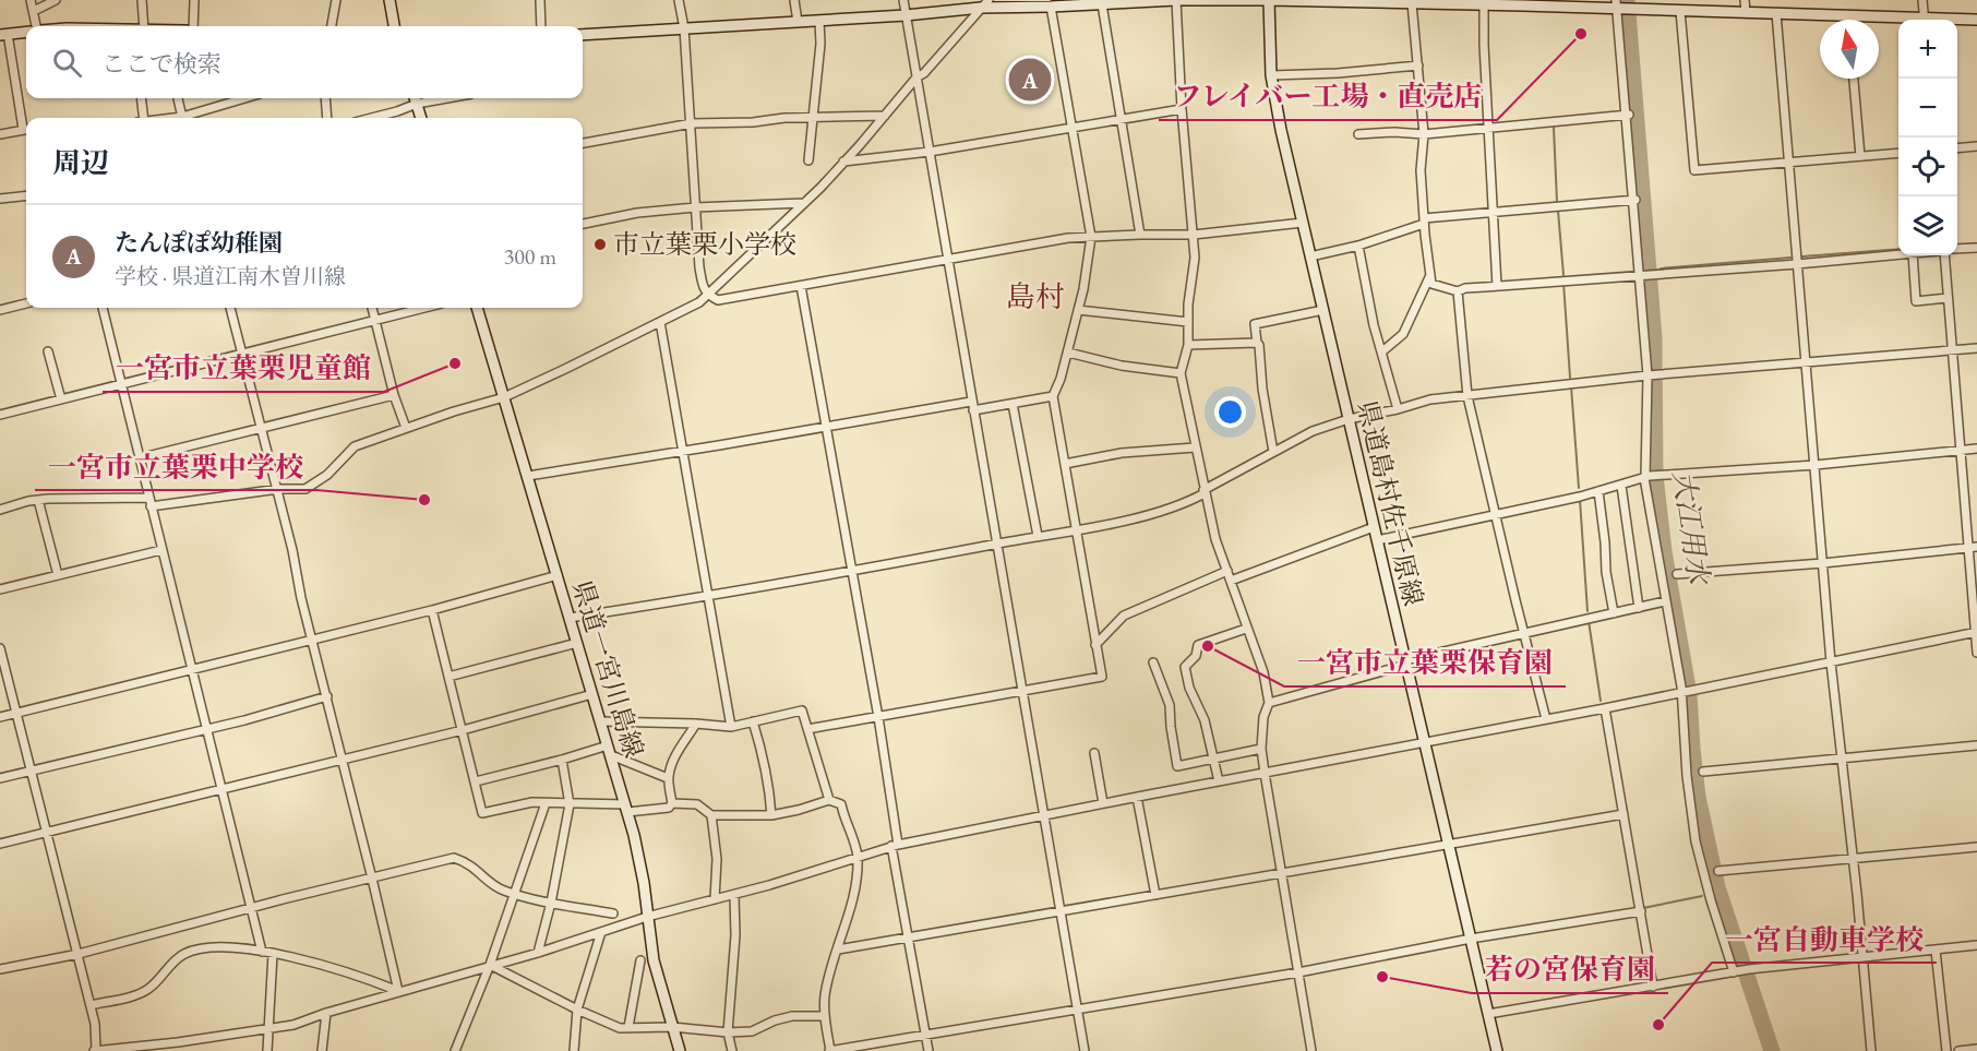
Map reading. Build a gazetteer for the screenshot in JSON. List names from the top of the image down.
{
  "streets": {
    "main road": ["県道島村佐千原線", "県道一宮川島線"]
  },
  "districts": ["島村"],
  "water": ["大江用水"],
  "places": [
    "フレイバー工場・直売店",
    "市立葉栗小学校",
    "一宮市立葉栗児童館",
    "一宮市立葉栗中学校",
    "一宮市立葉栗保育園",
    "若の宮保育園",
    "一宮自動車学校"
  ],
  "north": "top",
  "page": {
    "map_buttons": ["+", "−"],
    "search": "ここで検索",
    "pins": "A",
    "heading": "周辺",
    "list": [
      {
        "mark": "A",
        "name": "たんぽぽ幼稚園",
        "note": "学校 · 県道江南木曽川線",
        "value": "300 m"
      }
    ]
  }
}
